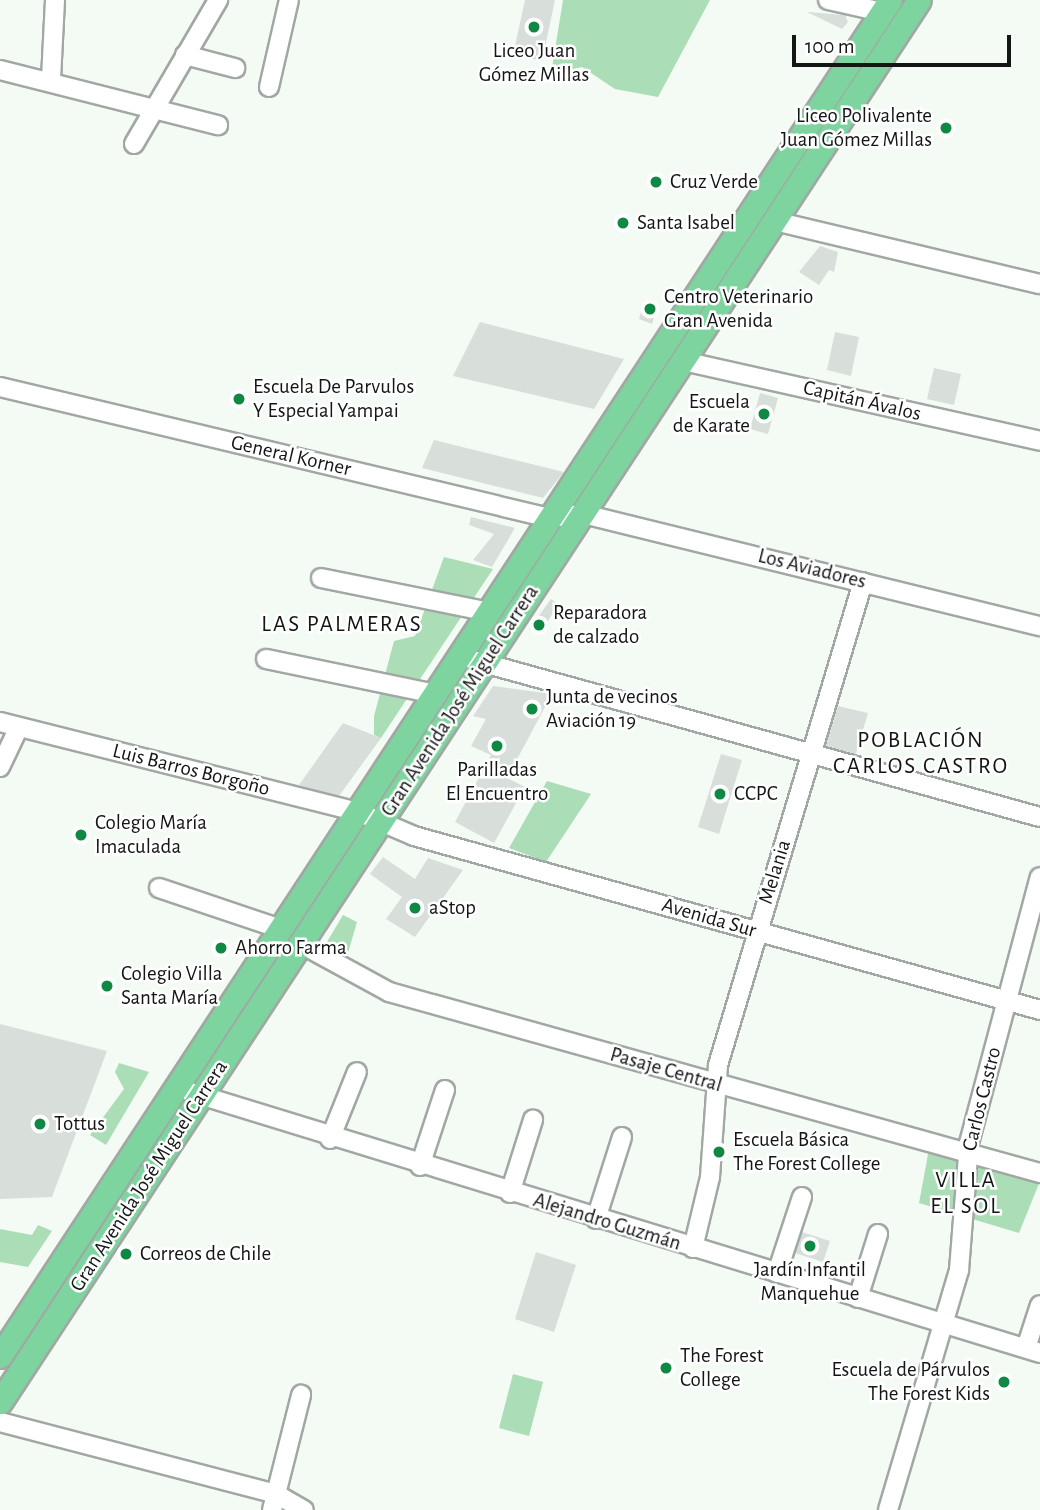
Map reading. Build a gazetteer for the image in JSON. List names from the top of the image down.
{
  "streets": {
    "main road": ["Gran Avenida José Miguel Carrera"],
    "street": [
      "Capitán Ávalos",
      "General Korner",
      "Los Aviadores",
      "Luis Barros Borgoño",
      "Melania",
      "Avenida Sur",
      "Pasaje Central",
      "Carlos Castro",
      "Alejandro Guzmán"
    ]
  },
  "crossings": [
    ["Capitán Ávalos", "Gran Avenida José Miguel Carrera"],
    ["General Korner", "Los Aviadores"],
    ["General Korner", "Gran Avenida José Miguel Carrera"],
    ["Los Aviadores", "Gran Avenida José Miguel Carrera"],
    ["Los Aviadores", "Melania"],
    ["Gran Avenida José Miguel Carrera", "Luis Barros Borgoño"],
    ["Gran Avenida José Miguel Carrera", "Avenida Sur"],
    ["Gran Avenida José Miguel Carrera", "Pasaje Central"],
    ["Gran Avenida José Miguel Carrera", "Alejandro Guzmán"],
    ["Luis Barros Borgoño", "Avenida Sur"],
    ["Melania", "Avenida Sur"],
    ["Melania", "Pasaje Central"],
    ["Melania", "Alejandro Guzmán"],
    ["Avenida Sur", "Carlos Castro"],
    ["Pasaje Central", "Carlos Castro"],
    ["Carlos Castro", "Alejandro Guzmán"]
  ],
  "districts": ["LAS PALMERAS", "POBLACIÓN CARLOS CASTRO", "VILLA EL SOL"],
  "places": [
    "Liceo Juan Gómez Millas",
    "Liceo Polivalente Juan Gómez Millas",
    "Cruz Verde",
    "Santa Isabel",
    "Centro Veterinario Gran Avenida",
    "Escuela De Parvulos Y Especial Yampai",
    "Escuela de Karate",
    "Reparadora de calzado",
    "Junta de vecinos Aviación 19",
    "Parilladas El Encuentro",
    "CCPC",
    "Colegio María Imaculada",
    "aStop",
    "Ahorro Farma",
    "Colegio Villa Santa María",
    "Tottus",
    "Escuela Básica The Forest College",
    "Jardín Infantil Manquehue",
    "Correos de Chile",
    "The Forest College",
    "Escuela de Párvulos The Forest Kids"
  ],
  "scale_bar": "100 m"
}
